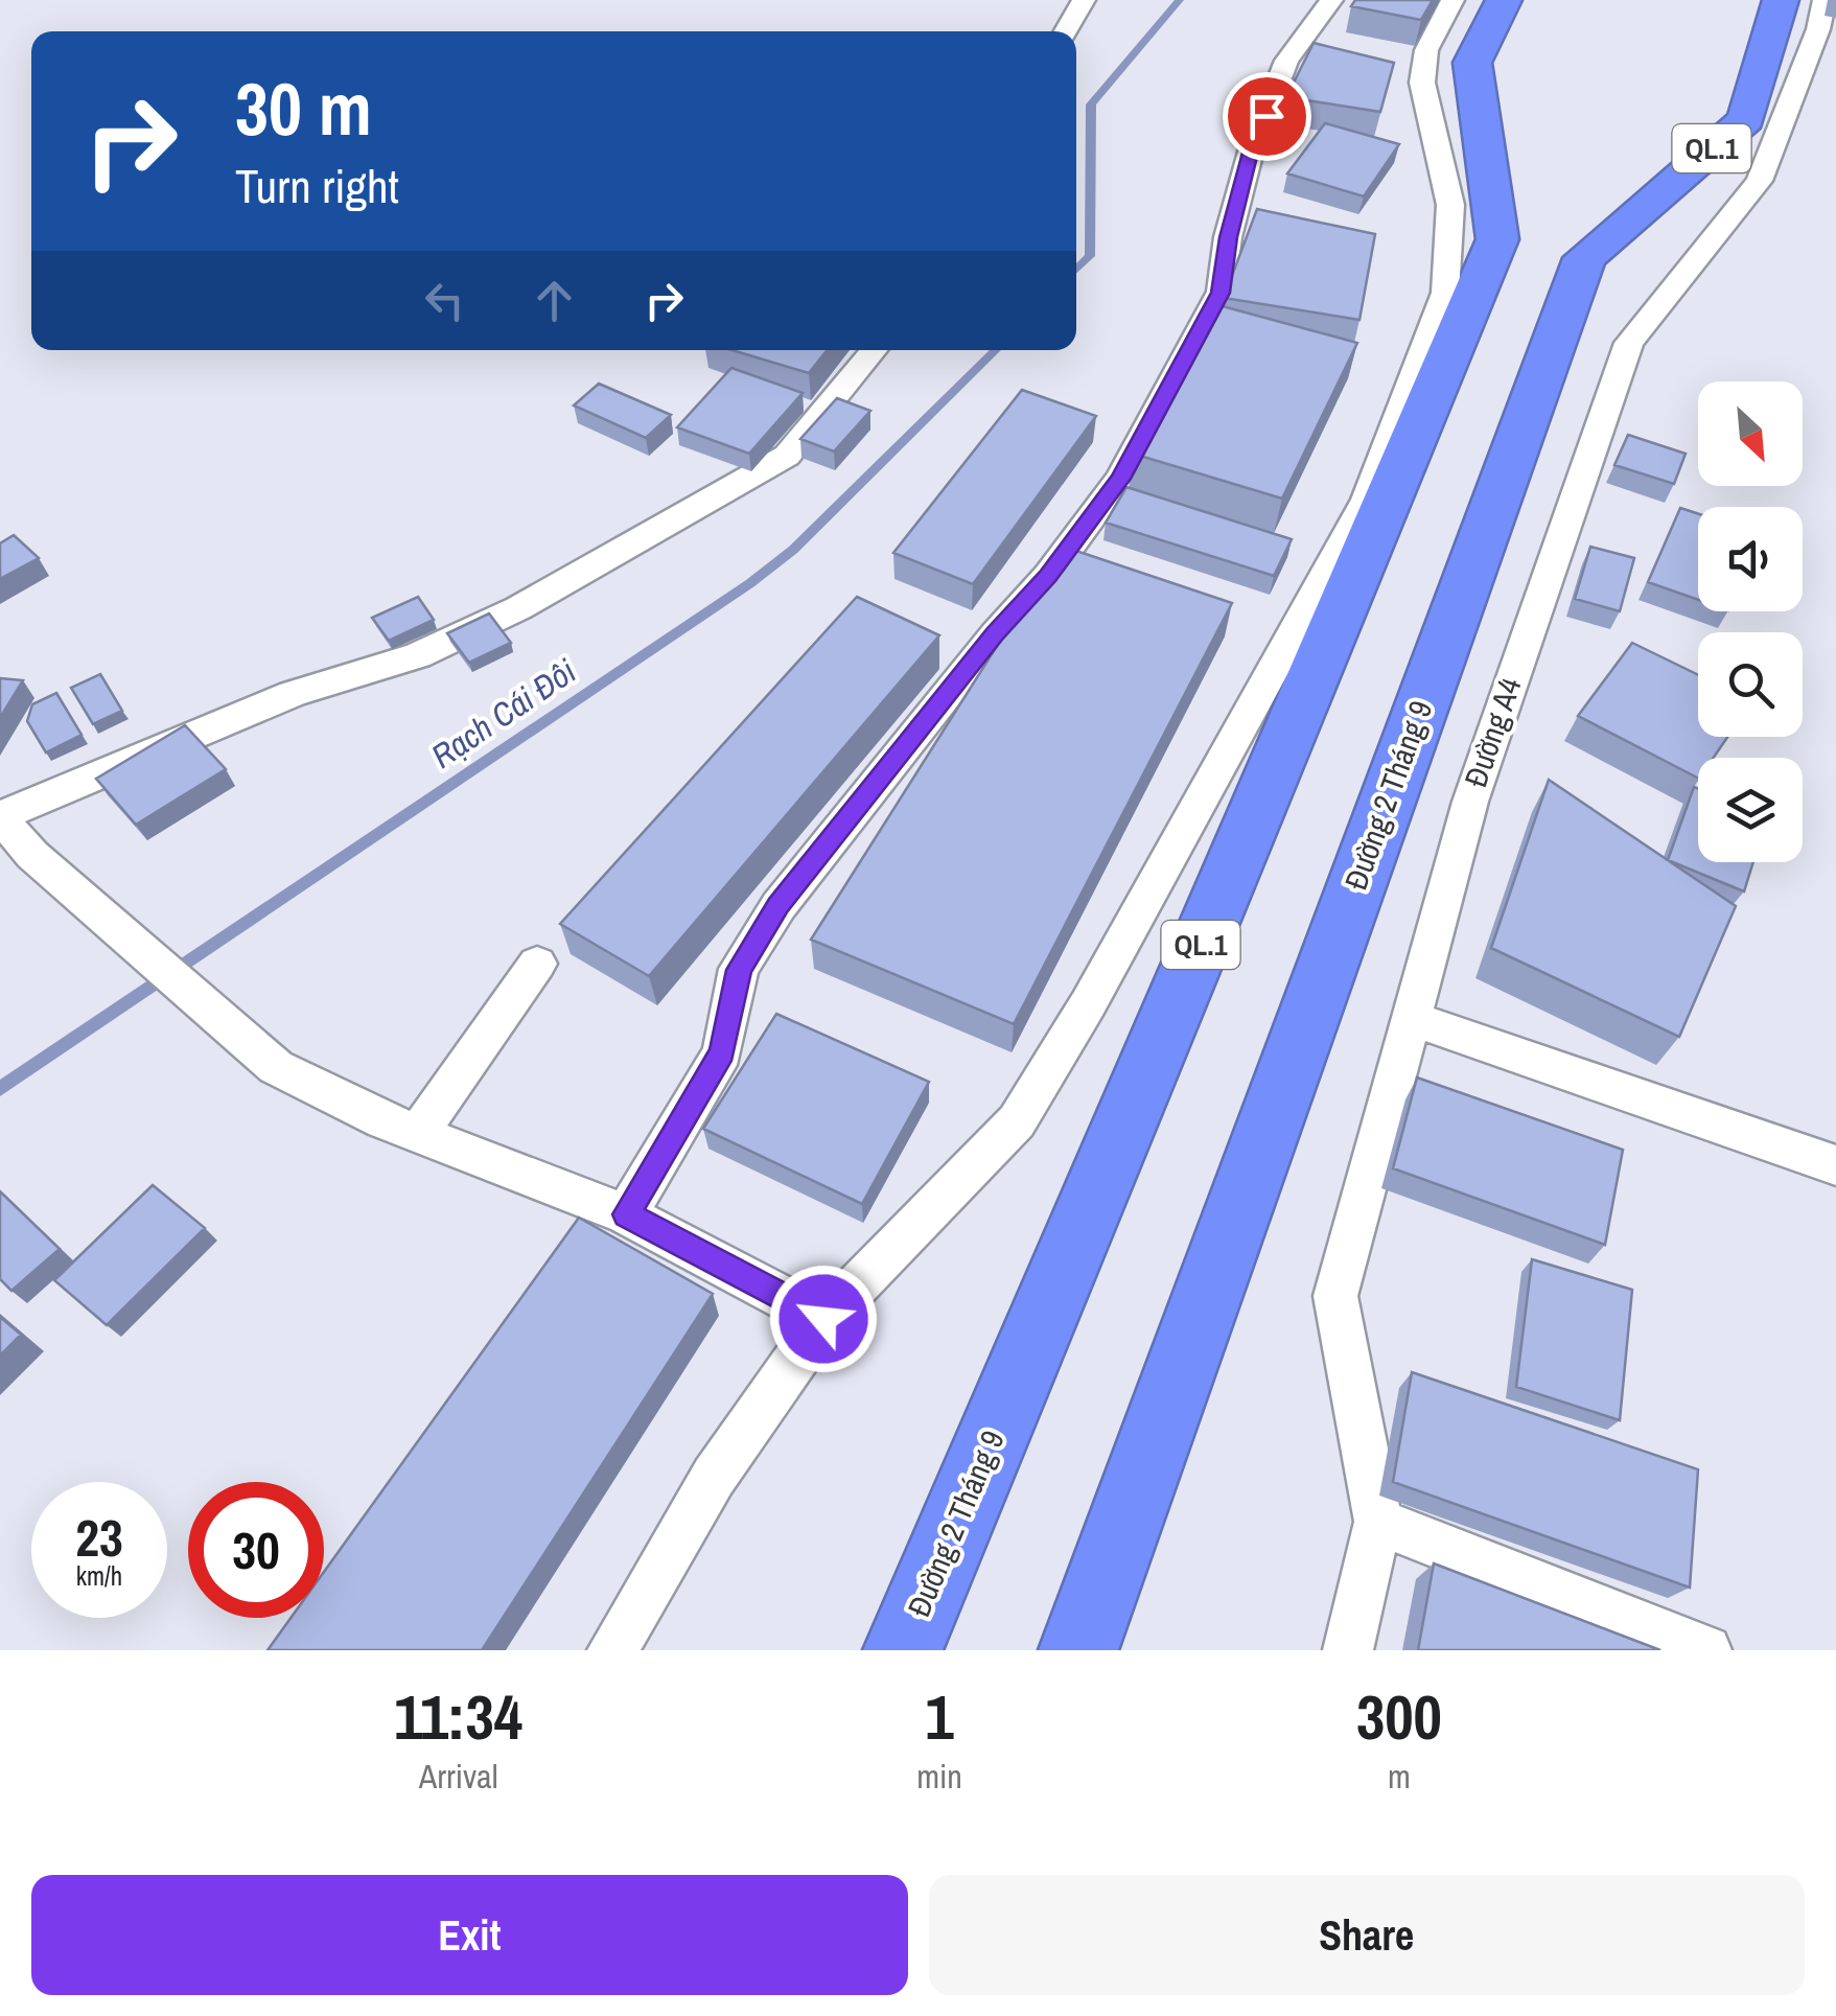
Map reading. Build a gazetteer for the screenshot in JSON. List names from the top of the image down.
{
  "streets": {
    "highway": ["QL.1", "Đường 2 Tháng 9"],
    "street": ["Đường A4"]
  },
  "water": ["Rạch Cái Đôi"],
  "north": "bottom right",
  "page": {
    "turn": ["30 m", "Turn right"],
    "speed": "23 km/h",
    "limit": "30",
    "eta": [
      "11:34",
      "Arrival",
      "1",
      "min",
      "300",
      "m"
    ],
    "buttons": ["Exit", "Share"]
  }
}
